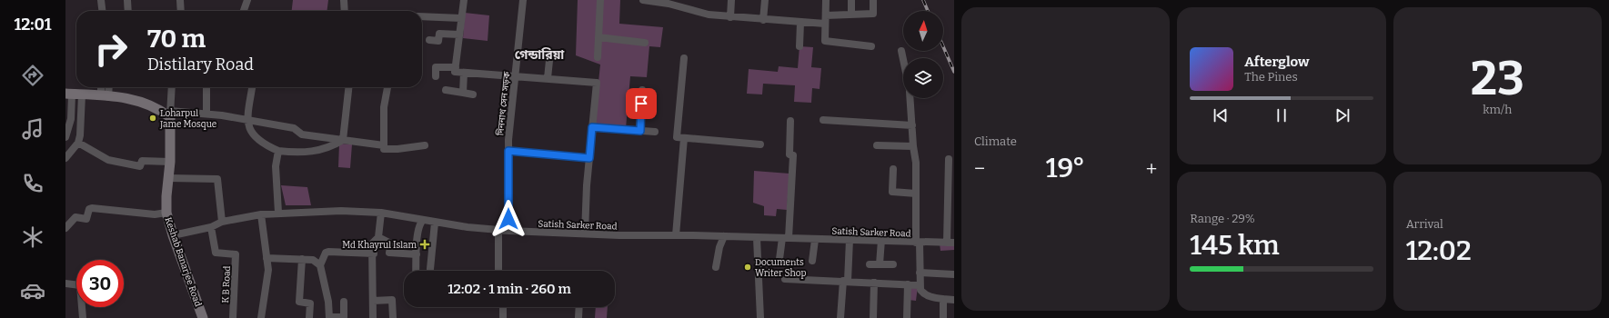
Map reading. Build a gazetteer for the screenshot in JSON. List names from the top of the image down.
{
  "streets": {
    "main road": ["Keshab Banarjee Road"],
    "street": ["দিননাথ সেন সড়ক", "Satish Sarker Road", "K B Road"]
  },
  "crossings": [
    ["দিননাথ সেন সড়ক", "Satish Sarker Road"],
    ["Satish Sarker Road", "Keshab Banarjee Road"],
    ["Satish Sarker Road", "K B Road"]
  ],
  "districts": ["গেন্ডারিয়া"],
  "places": {
    "other": ["Loharpul Jame Mosque", "Documents Writer Shop"],
    "health": ["Md Khayrul Islam"]
  },
  "north": "top",
  "page": {
    "tabs": "12:01",
    "tile": [
      "Climate",
      ["23", "km/h"],
      ["Range · 29%", "145 km"],
      ["Arrival", "12:02"]
    ],
    "turn": ["70 m", "Distilary Road"],
    "song": ["Afterglow", "The Pines"],
    "heat": ["−", "19°", "+"],
    "limit": "30",
    "trip": "12:02 · 1 min · 260 m"
  }
}
